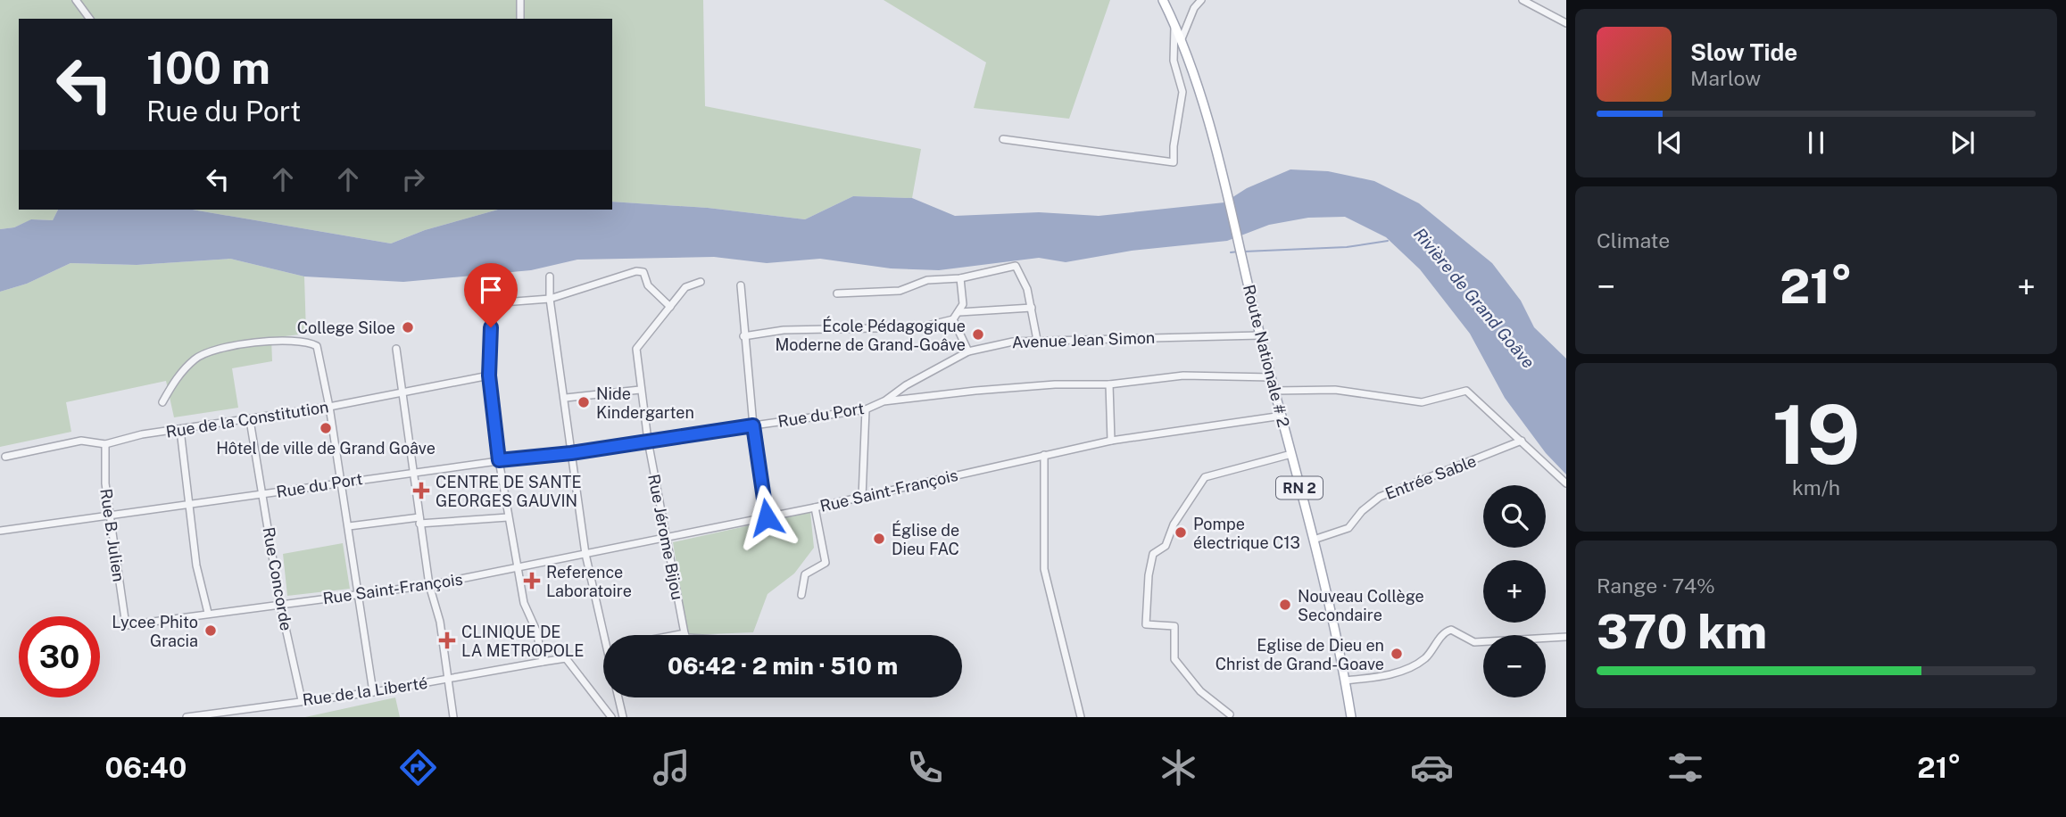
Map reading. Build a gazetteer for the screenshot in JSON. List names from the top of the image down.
{
  "streets": {
    "main road": ["Route Nationale # 2", "RN 2"],
    "street": [
      "Avenue Jean Simon",
      "Rue du Port",
      "Rue de la Constitution",
      "Entrée Sable",
      "Rue Saint-François",
      "Rue B. Julien",
      "Rue Jérome Bijou",
      "Rue Concorde",
      "Rue de la Liberté"
    ]
  },
  "crossings": [
    ["Avenue Jean Simon", "Route Nationale # 2"],
    ["Avenue Jean Simon", "Rue du Port"],
    ["Route Nationale # 2", "Rue du Port"],
    ["Route Nationale # 2", "Entrée Sable"],
    ["Route Nationale # 2", "Rue Saint-François"],
    ["Rue du Port", "Rue B. Julien"],
    ["Rue du Port", "Rue Jérome Bijou"],
    ["Rue du Port", "Rue Concorde"],
    ["Rue de la Constitution", "Rue B. Julien"],
    ["Rue de la Constitution", "Rue Concorde"],
    ["Rue Saint-François", "Rue B. Julien"],
    ["Rue Saint-François", "Rue Jérome Bijou"],
    ["Rue Saint-François", "Rue Concorde"],
    ["Rue Concorde", "Rue de la Liberté"]
  ],
  "water": ["Rivière de Grand Goâve"],
  "places": {
    "other": [
      "College Siloe",
      "École Pédagogique Moderne de Grand-Goâve",
      "Nide Kindergarten",
      "Hôtel de ville de Grand Goâve",
      "Pompe électrique C13",
      "Église de Dieu FAC",
      "Nouveau Collège Secondaire",
      "Lycee Phito Gracia",
      "Eglise de Dieu en Christ de Grand-Goave"
    ],
    "health": ["CENTRE DE SANTE GEORGES GAUVIN", "Reference Laboratoire", "CLINIQUE DE LA METROPOLE"]
  },
  "page": {
    "turn": ["100 m", "Rue du Port"],
    "song": ["Slow Tide", "Marlow"],
    "tile": [
      "Climate",
      ["19", "km/h"],
      ["Range · 74%", "370 km"]
    ],
    "heat": ["−", "21°", "+"],
    "map_buttons": ["+", "−"],
    "limit": "30",
    "trip": "06:42 · 2 min · 510 m",
    "tabs": ["06:40", "21°"]
  }
}
